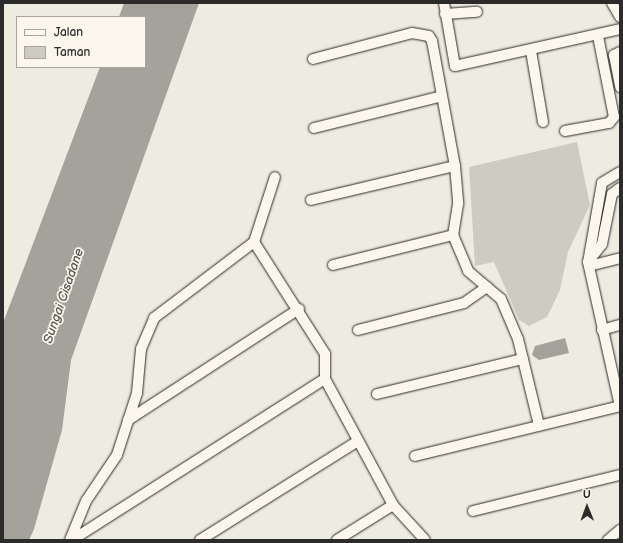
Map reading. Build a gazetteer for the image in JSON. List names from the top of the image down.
{
  "water": ["Sungai Cisadane"],
  "legend": ["Jalan", "Taman"],
  "north": "top"
}
